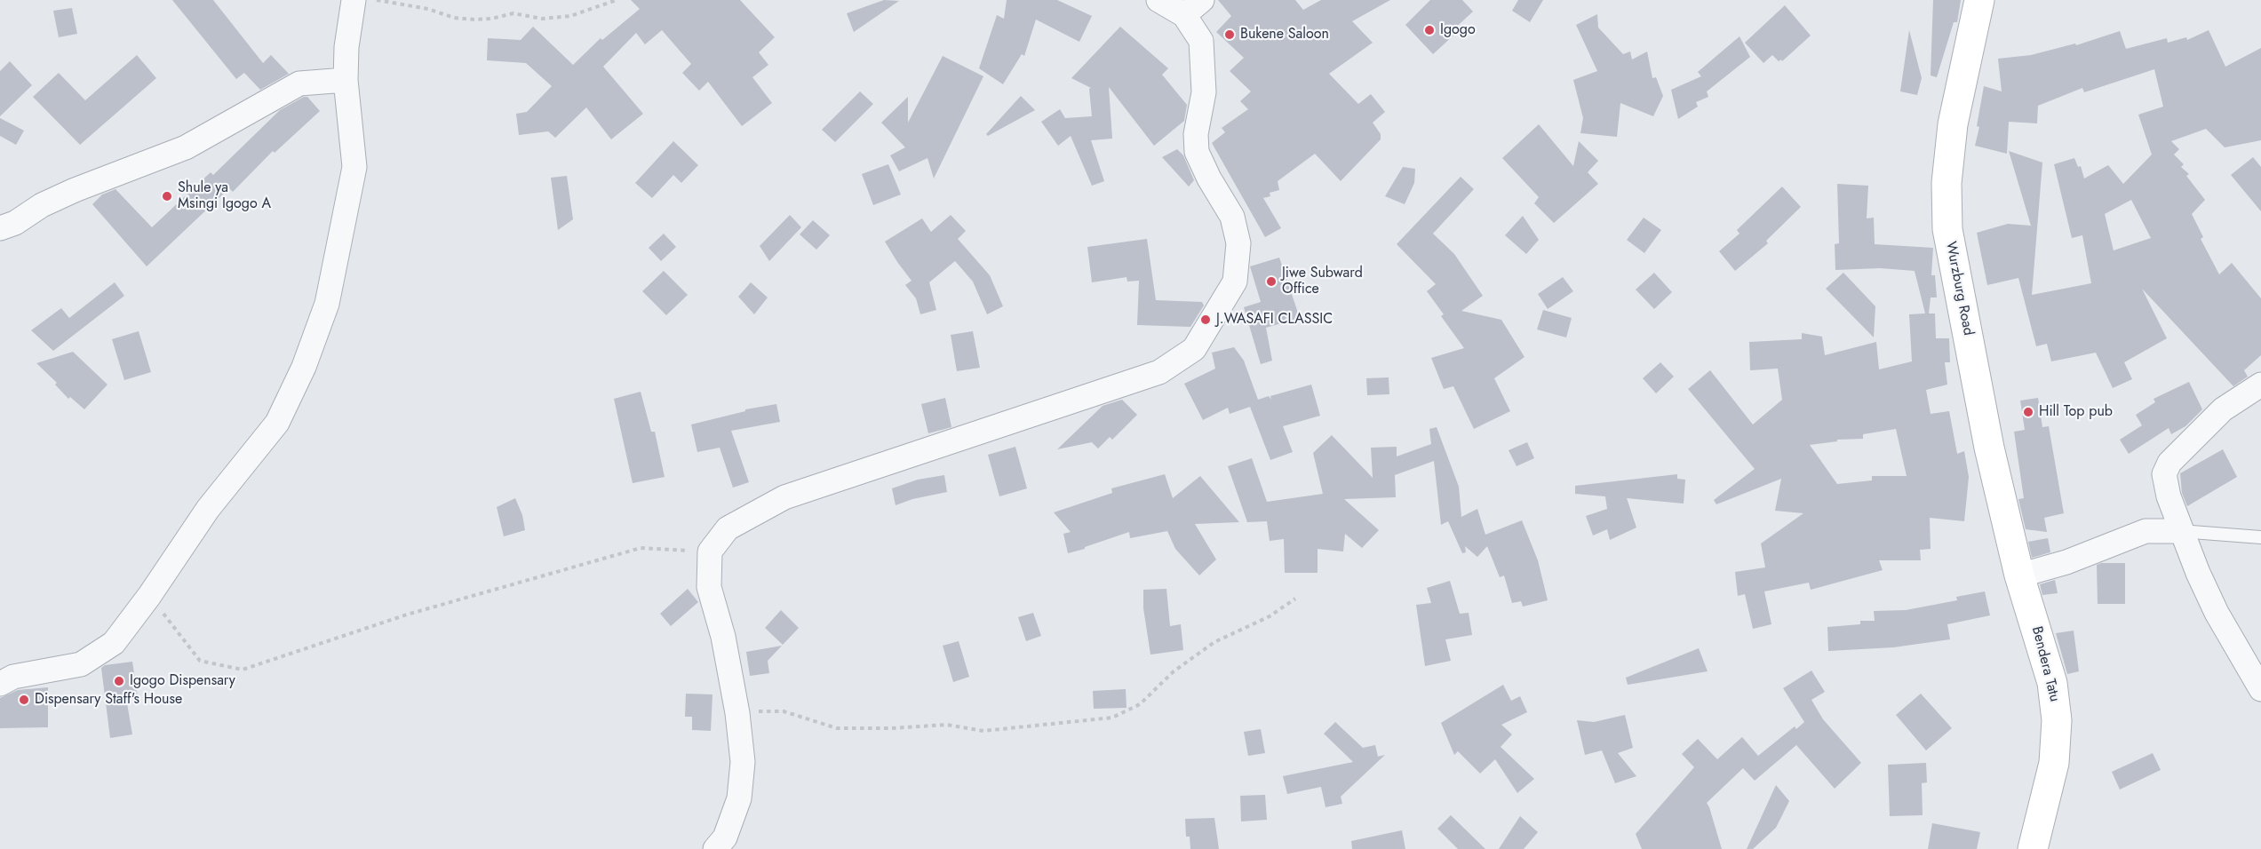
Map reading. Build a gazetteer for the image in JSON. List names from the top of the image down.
{
  "streets": {
    "main road": ["Wurzburg Road", "Bendera Tatu"]
  },
  "crossings": [
    ["Wurzburg Road", "Bendera Tatu"]
  ],
  "places": [
    "Igogo",
    "Bukene Saloon",
    "Shule ya Msingi Igogo A",
    "Jiwe Subward Office",
    "J.WASAFI CLASSIC",
    "Hill Top pub",
    "Igogo Dispensary",
    "Dispensary Staff's House"
  ]
}
